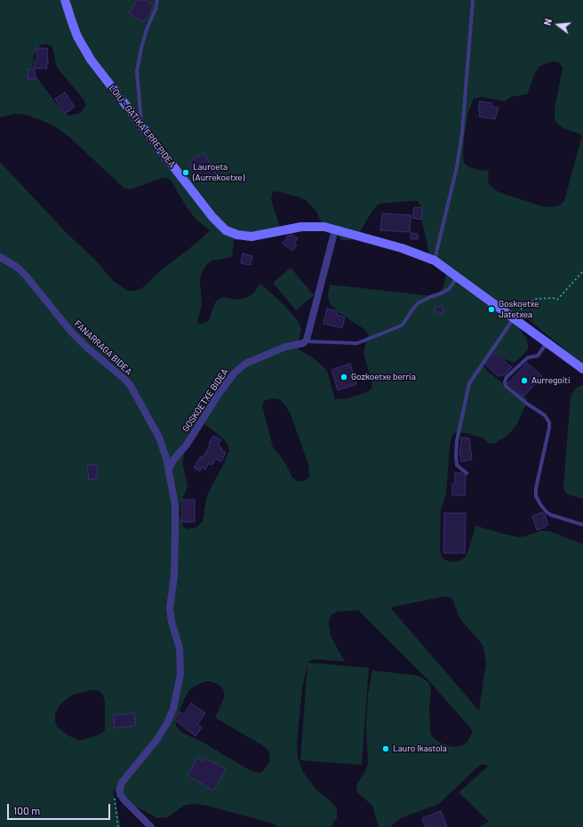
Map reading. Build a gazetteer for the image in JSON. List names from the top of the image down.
{
  "streets": {
    "street": ["LOIU - GATIKA ERREPIDEA", "FANARRAGA BIDEA", "GOSKOETXE BIDEA"]
  },
  "crossings": [
    ["LOIU - GATIKA ERREPIDEA", "GOSKOETXE BIDEA"],
    ["FANARRAGA BIDEA", "GOSKOETXE BIDEA"]
  ],
  "places": [
    "Lauroeta (Aurrekoetxe)",
    "Goskoetxe Jatetxea",
    "Gozkoetxe berria",
    "Aurregoiti",
    "Lauro Ikastola"
  ],
  "scale_bar": "100 m",
  "north": "left"
}
